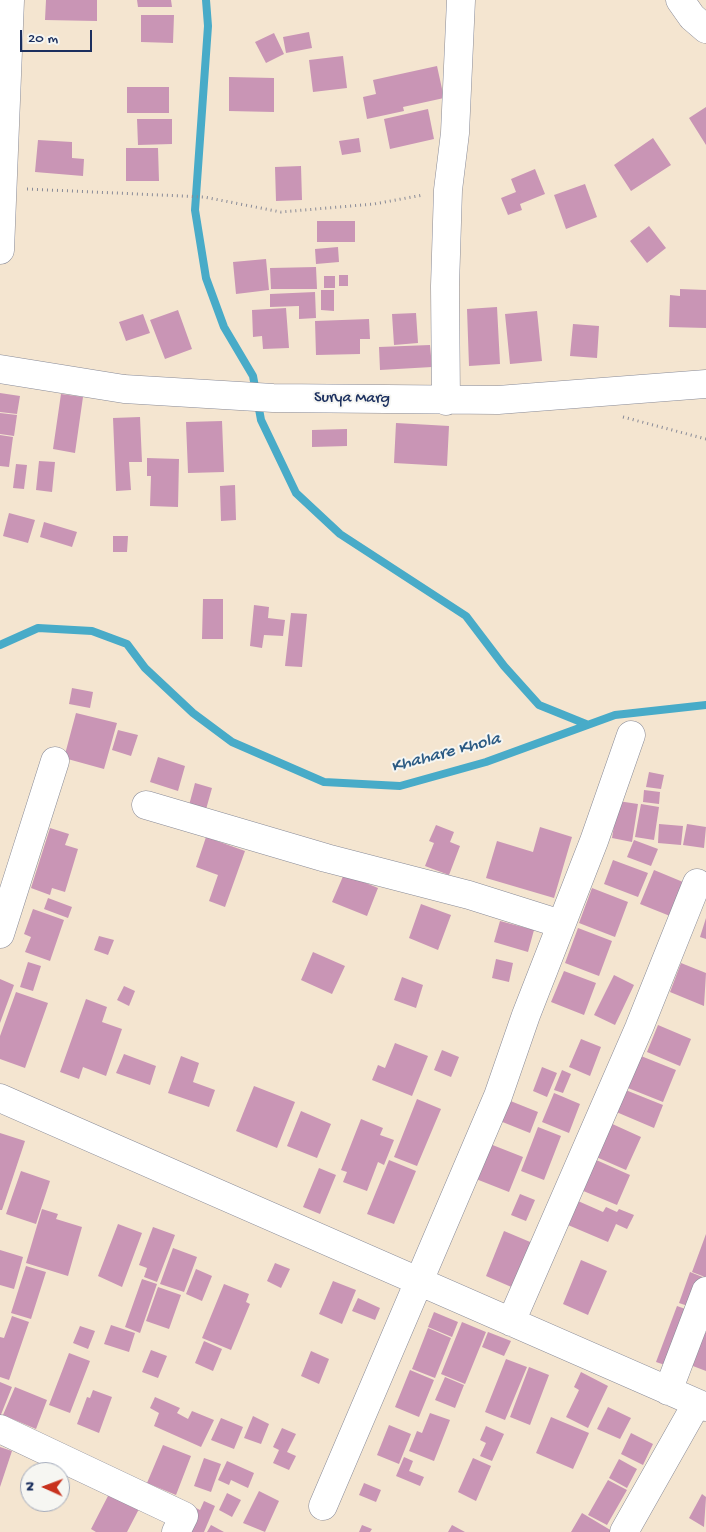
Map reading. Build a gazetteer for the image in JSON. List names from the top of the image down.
{
  "streets": {
    "street": ["Surya Marg"]
  },
  "water": ["Khahare Khola"],
  "scale_bar": "20 m",
  "north": "left"
}
